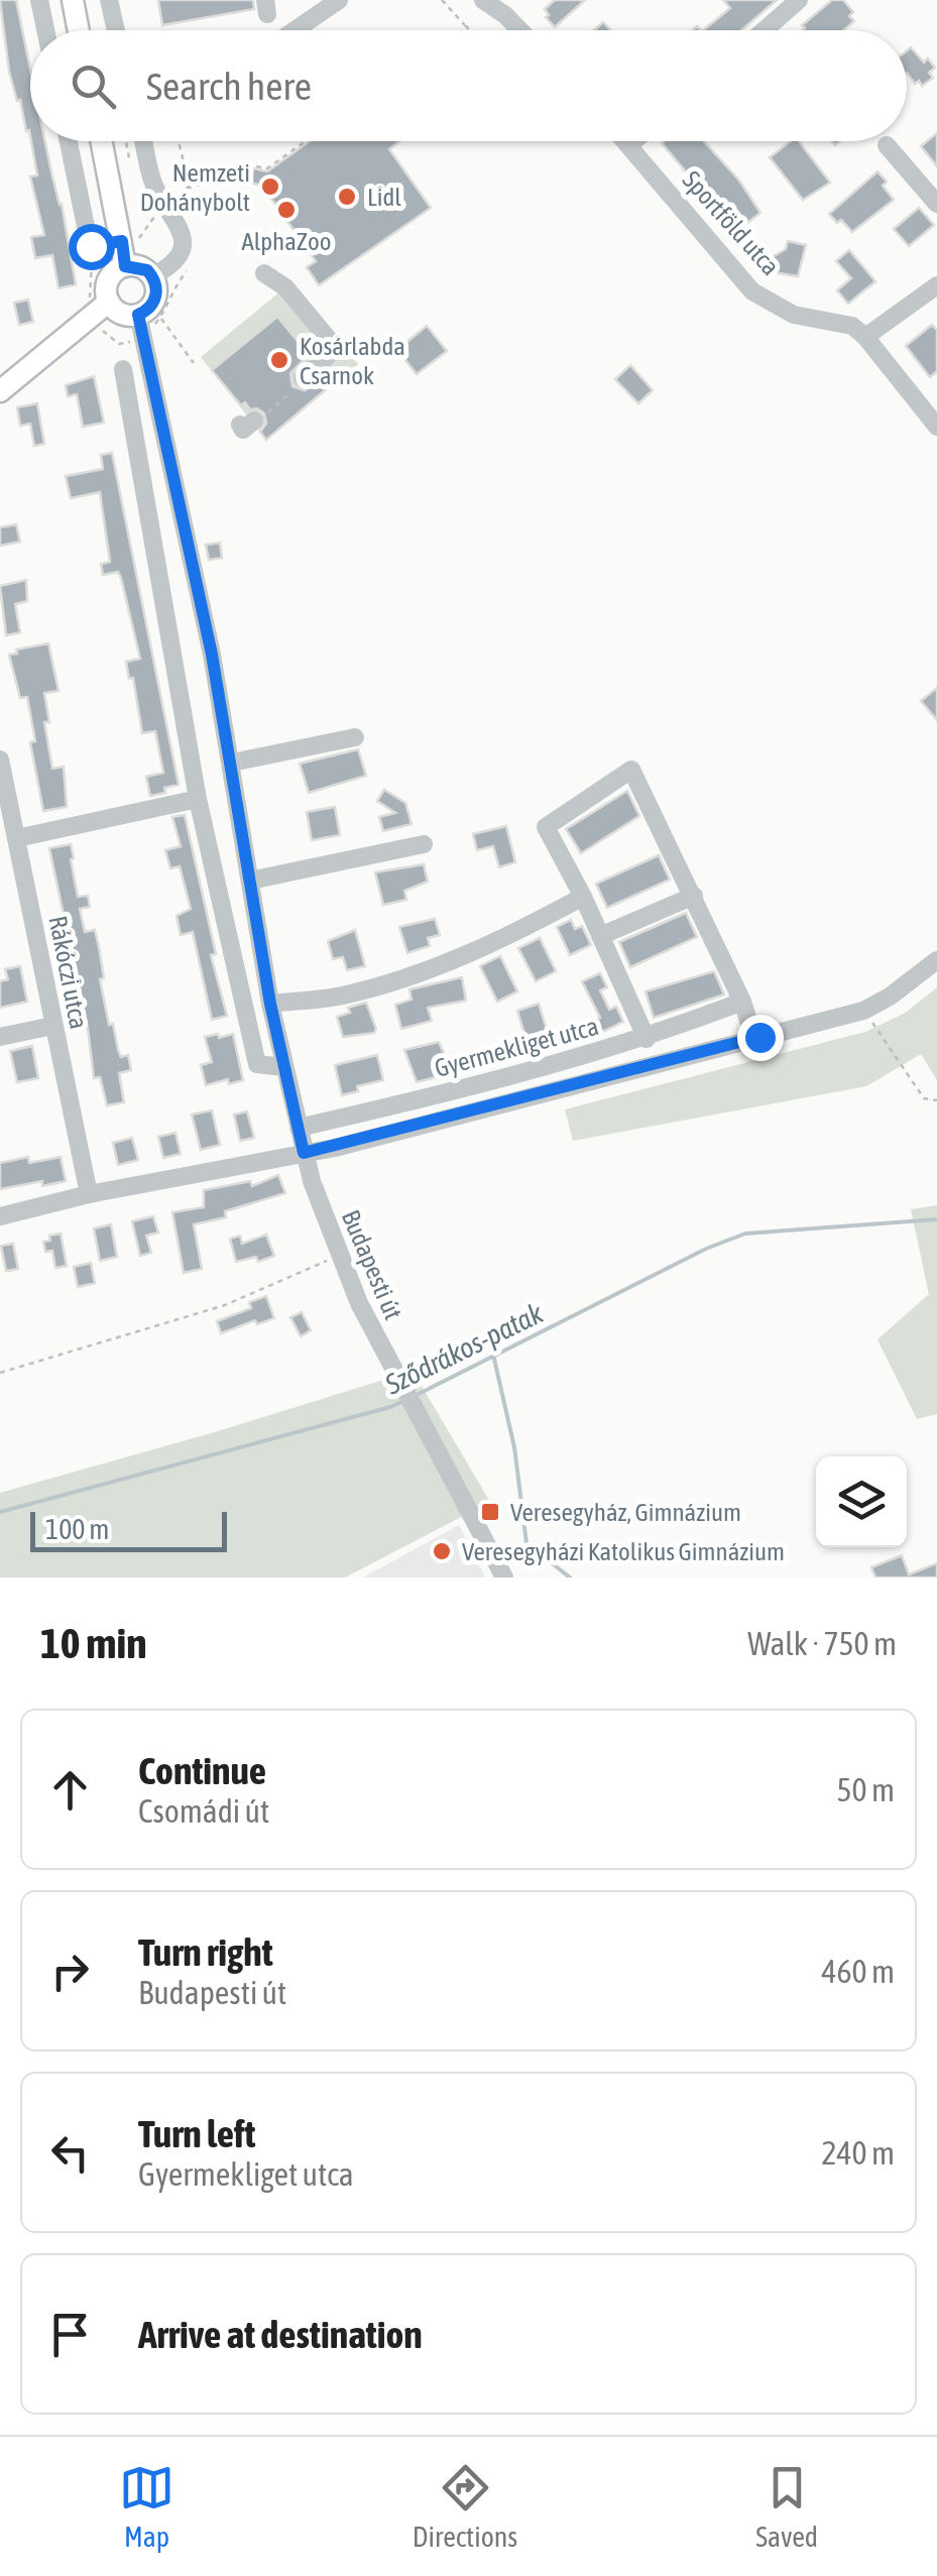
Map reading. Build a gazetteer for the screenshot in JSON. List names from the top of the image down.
{
  "streets": {
    "street": [
      "Sportföld utca",
      "Rákóczi utca",
      "Gyermekliget utca",
      "Budapesti út"
    ]
  },
  "crossings": [
    ["Rákóczi utca", "Gyermekliget utca"],
    ["Gyermekliget utca", "Budapesti út"]
  ],
  "water": ["Sződrákos-patak"],
  "places": {
    "other": [
      "Nemzeti Dohánybolt",
      "Lidl",
      "AlphaZoo",
      "Kosárlabda Csarnok",
      "Veresegyházi Katolikus Gimnázium"
    ],
    "transit": ["Veresegyház, Gimnázium"]
  },
  "scale_bar": "100 m",
  "page": {
    "search": "Search here",
    "scale": "100 m",
    "heading": ["10 min", "Walk · 750 m"],
    "list": [
      ["Continue", "Csomádi út", "50 m"],
      ["Turn right", "Budapesti út", "460 m"],
      ["Turn left", "Gyermekliget utca", "240 m"],
      "Arrive at destination"
    ],
    "nav": ["Map", "Directions", "Saved"]
  }
}
